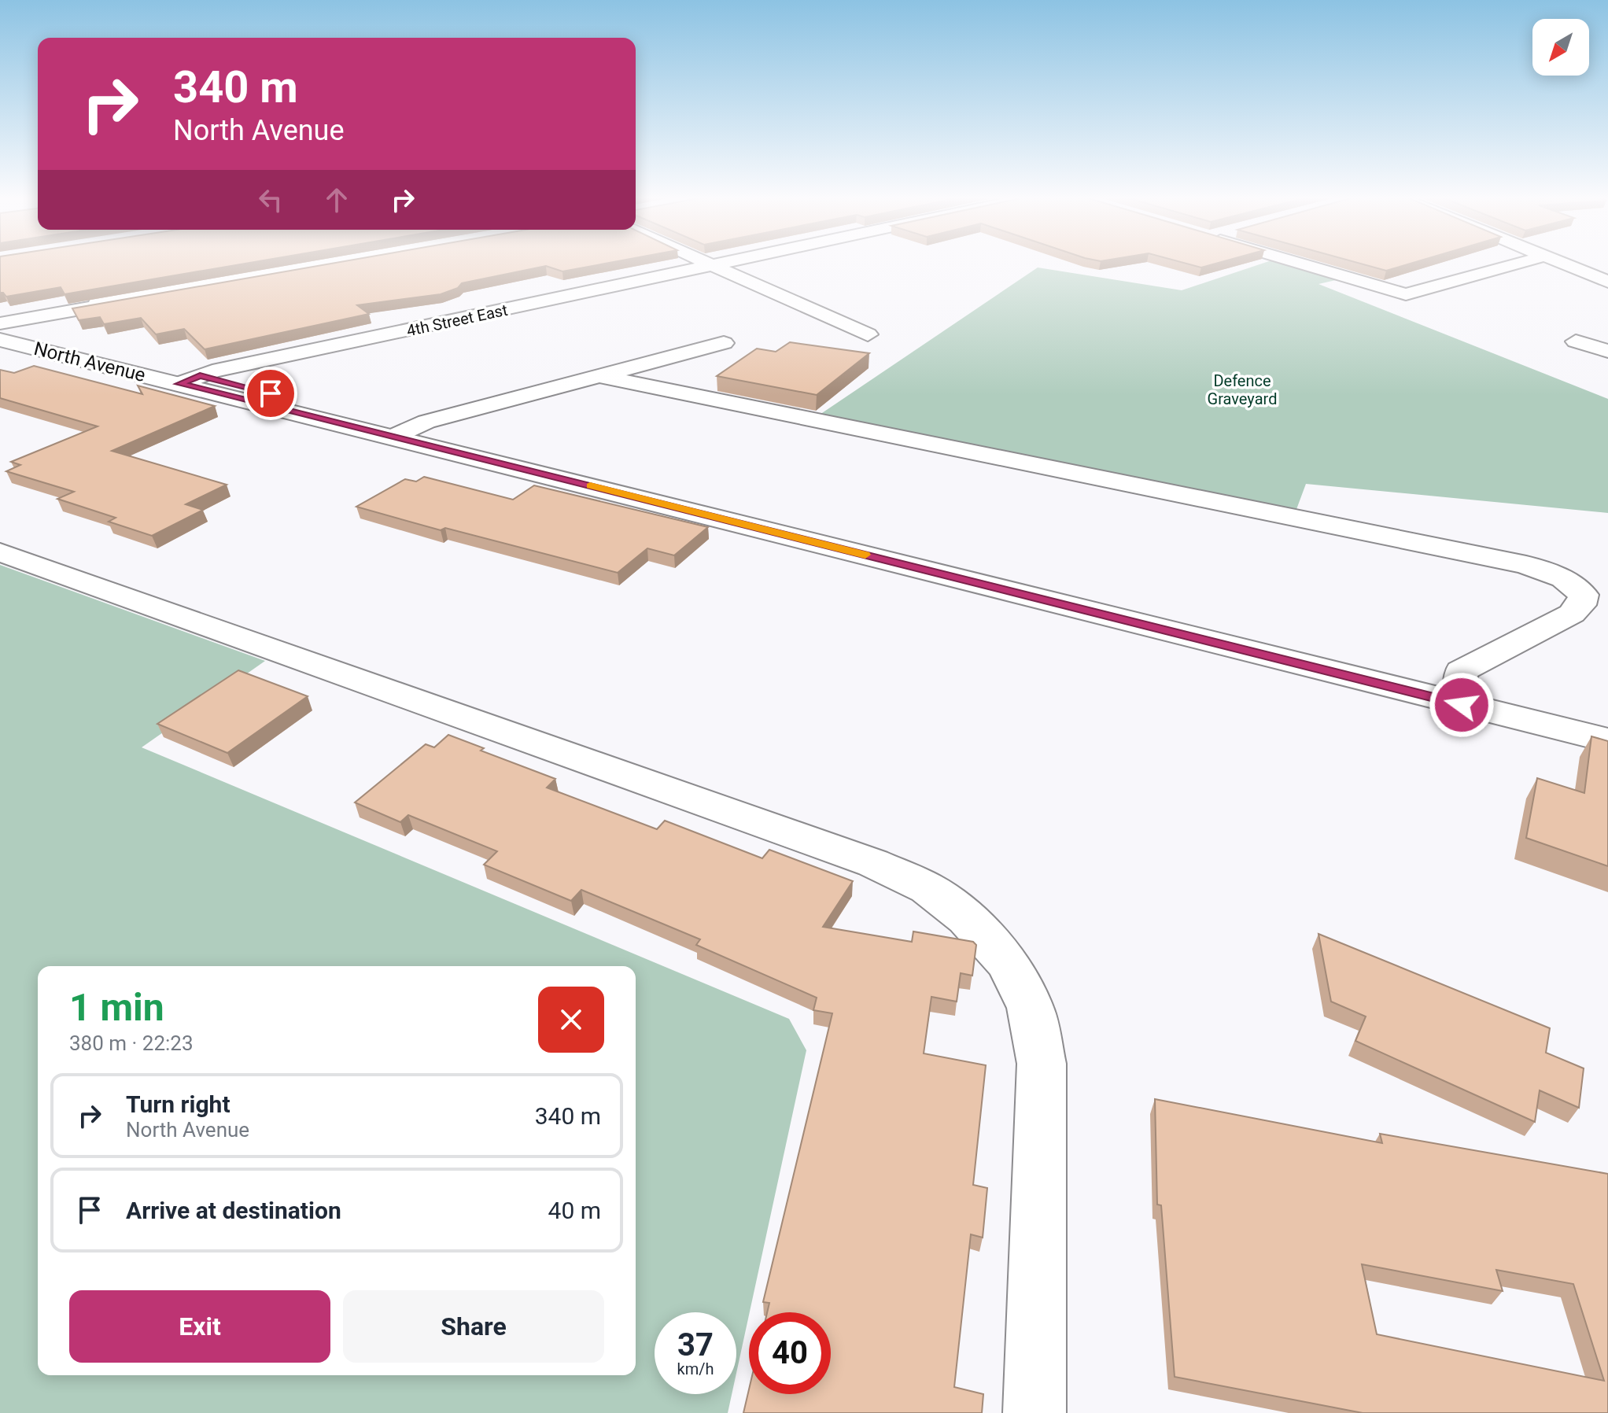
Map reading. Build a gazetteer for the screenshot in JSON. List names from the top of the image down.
{
  "streets": {
    "street": ["4th Street East", "North Avenue"]
  },
  "crossings": [
    ["4th Street East", "North Avenue"]
  ],
  "parks": ["Defence Graveyard"],
  "north": "bottom left",
  "page": {
    "turn": ["340 m", "North Avenue"],
    "heading": ["1 min", "380 m · 22:23"],
    "list": [
      {
        "name": "Turn right",
        "note": "North Avenue",
        "value": "340 m"
      },
      {
        "name": "Arrive at destination",
        "value": "40 m"
      }
    ],
    "buttons": ["Exit", "Share"],
    "speed": "37 km/h",
    "limit": "40"
  }
}
